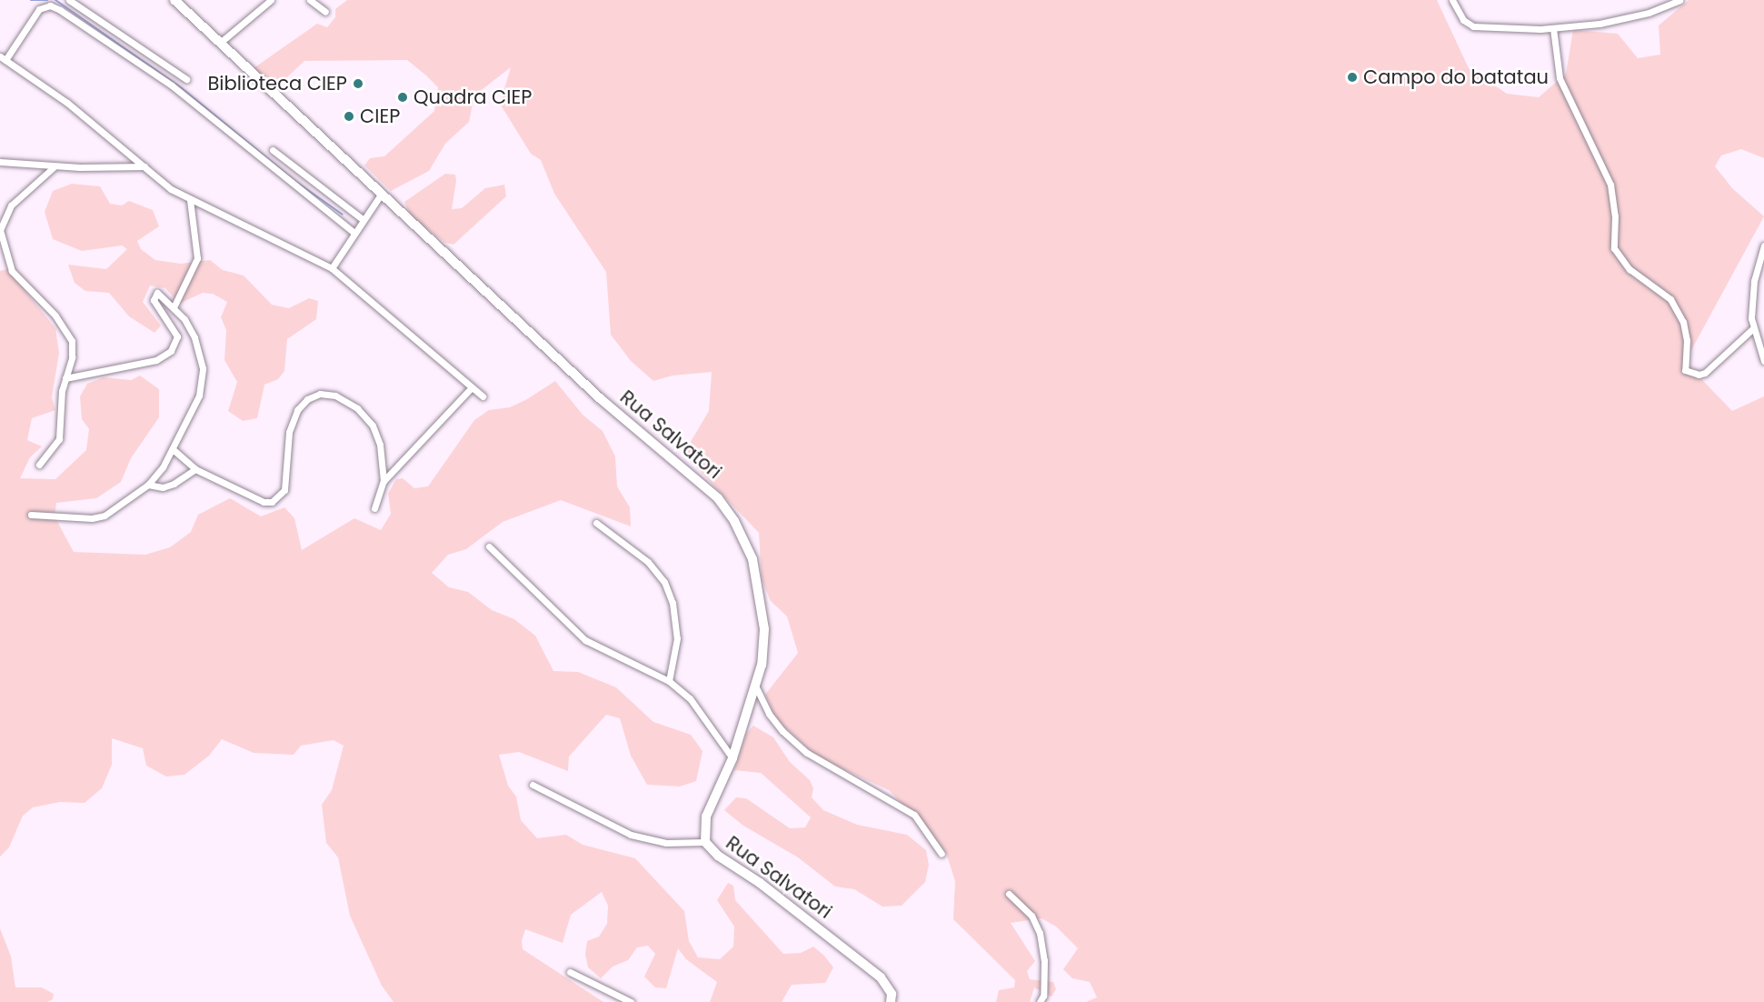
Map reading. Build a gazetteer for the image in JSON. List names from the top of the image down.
{
  "streets": {
    "street": ["Rua Salvatori"]
  },
  "places": [
    "Campo do batatau",
    "Biblioteca CIEP",
    "Quadra CIEP",
    "CIEP"
  ]
}
